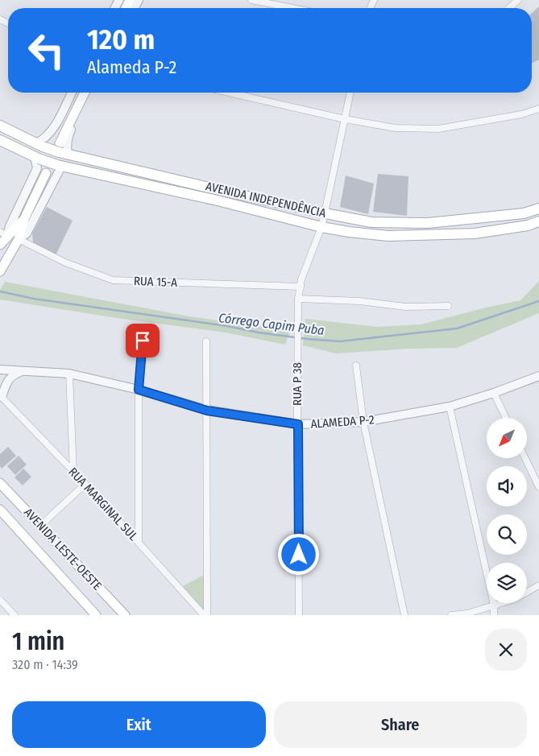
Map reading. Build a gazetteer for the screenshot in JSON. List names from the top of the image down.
{
  "streets": {
    "main road": ["AVENIDA INDEPENDÊNCIA", "AVENIDA LESTE-OESTE"],
    "street": [
      "RUA 15-A",
      "RUA P 38",
      "ALAMEDA P-2",
      "RUA MARGINAL SUL"
    ]
  },
  "crossings": [
    ["AVENIDA INDEPENDÊNCIA", "RUA P 38"],
    ["RUA 15-A", "RUA P 38"],
    ["RUA P 38", "ALAMEDA P-2"]
  ],
  "water": ["Córrego Capim Puba"],
  "north": "bottom left",
  "page": {
    "turn": ["120 m", "Alameda P-2"],
    "heading": ["1 min", "320 m · 14:39"],
    "buttons": ["Exit", "Share"]
  }
}
